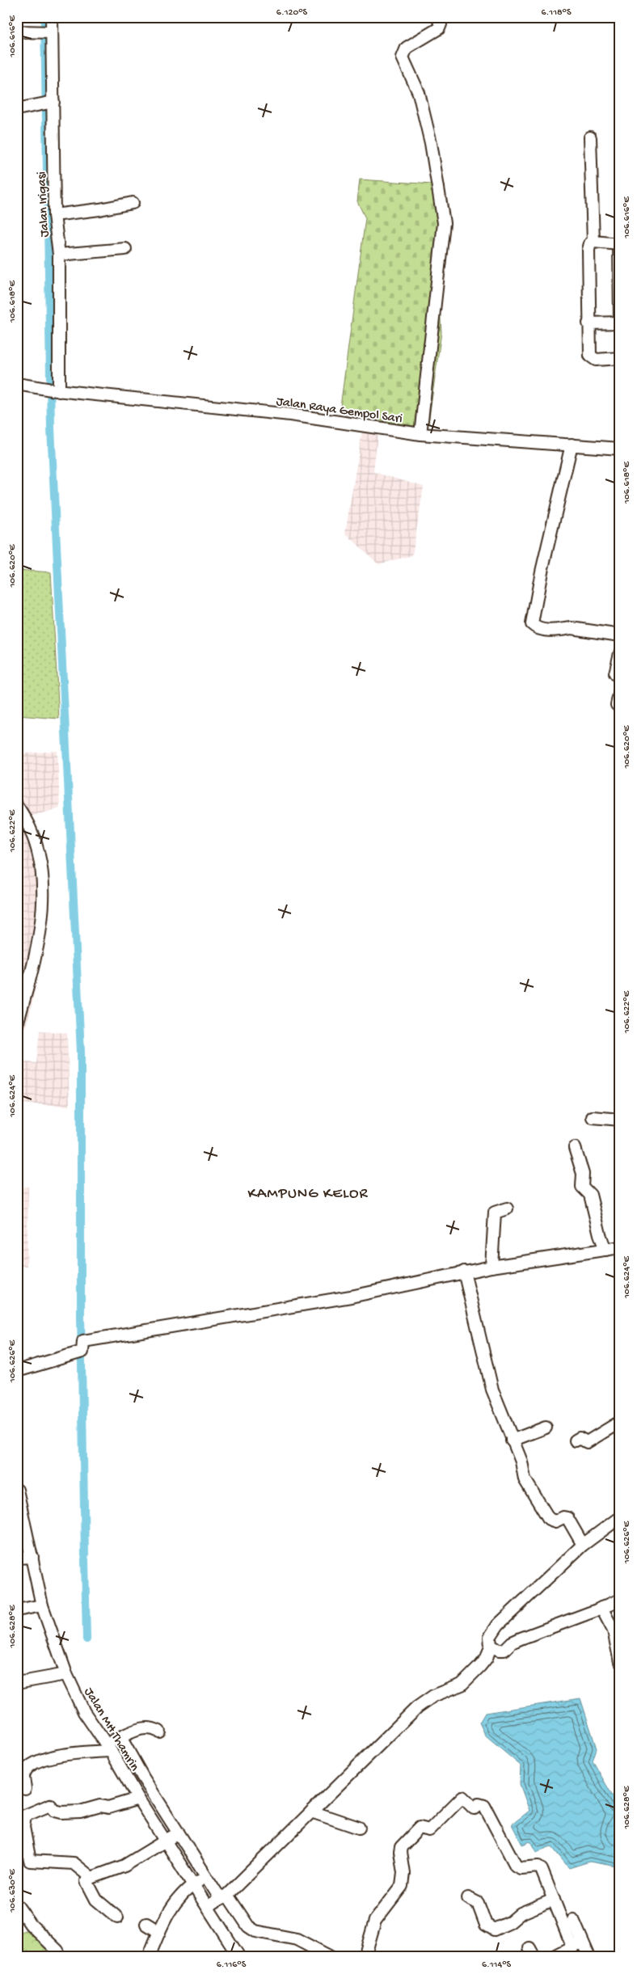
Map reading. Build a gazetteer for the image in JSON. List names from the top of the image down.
{
  "streets": {
    "street": ["Jalan Irigasi", "Jalan Raya Gempol Sari", "Jalan MH Thamrin"]
  },
  "crossings": [
    ["Jalan Irigasi", "Jalan Raya Gempol Sari"]
  ],
  "districts": ["KAMPUNG KELOR"],
  "coordinates": [
    "6.120°S",
    "6.118°S",
    "106.616°E",
    "106.618°E",
    "106.620°E",
    "106.622°E",
    "106.624°E",
    "106.626°E",
    "106.628°E",
    "106.630°E",
    "6.116°S",
    "6.114°S"
  ]
}
